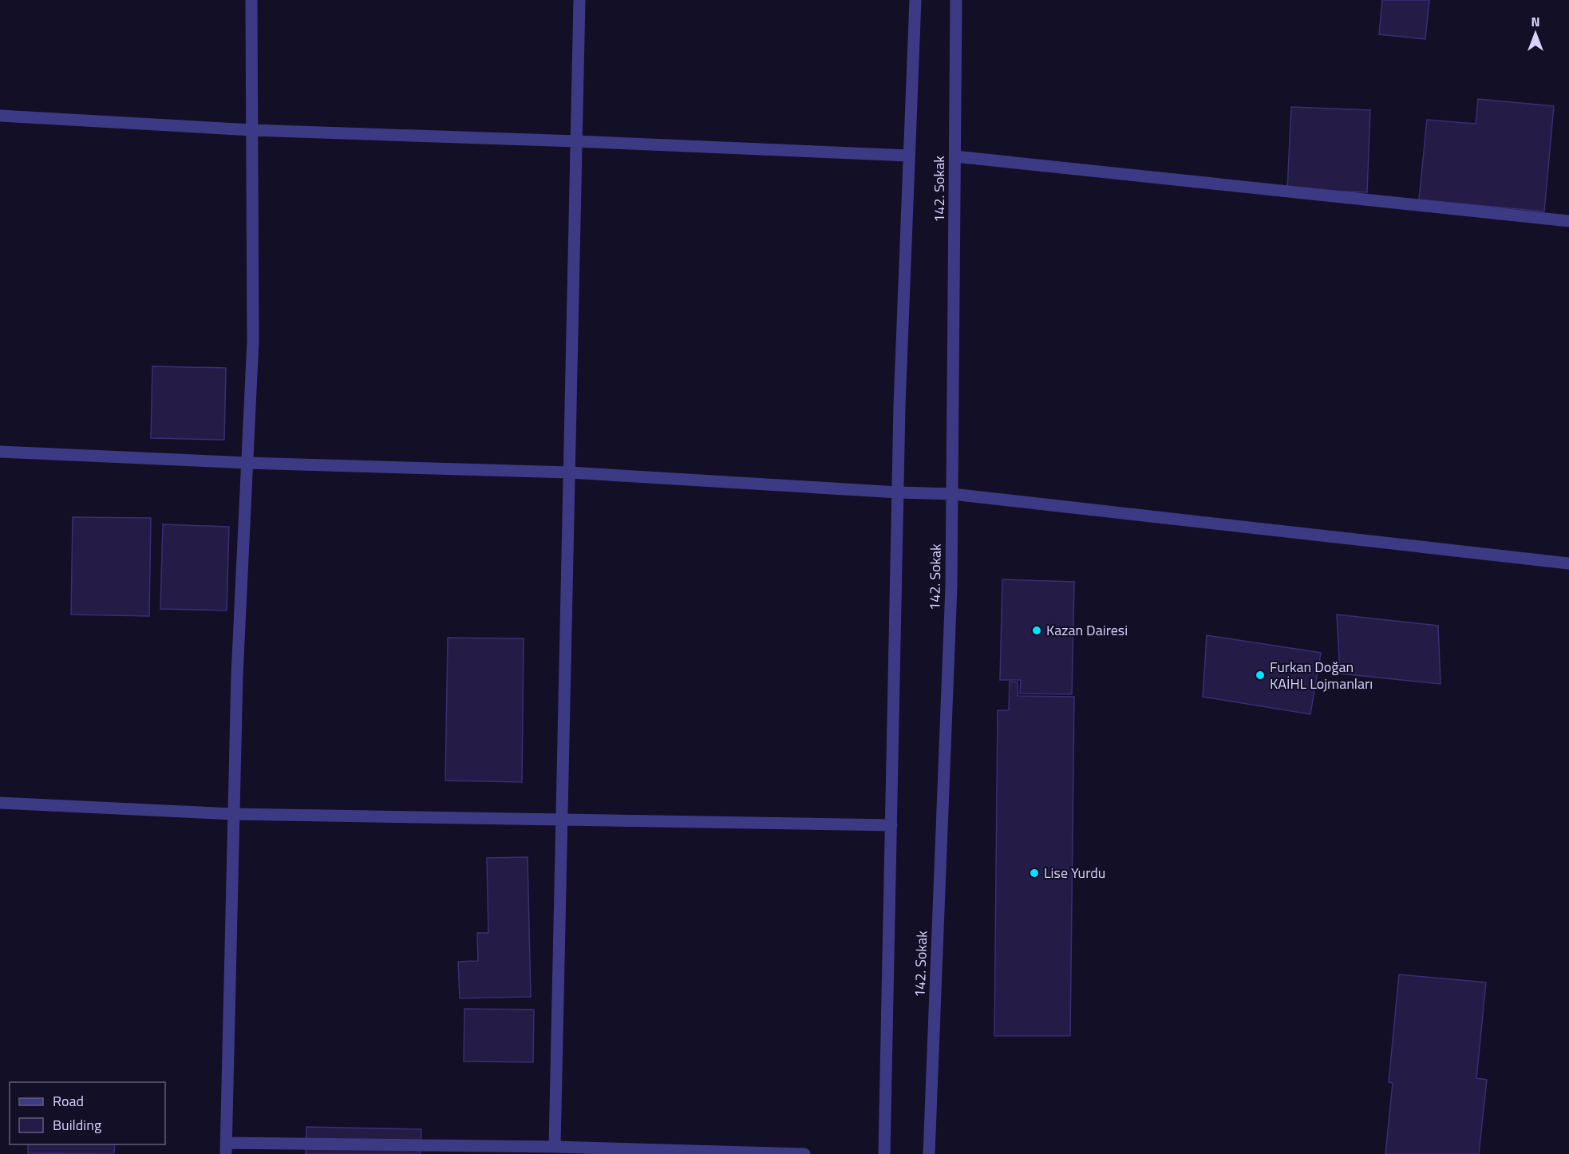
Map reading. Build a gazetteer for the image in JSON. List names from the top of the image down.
{
  "streets": {
    "street": ["142. Sokak"]
  },
  "places": ["Kazan Dairesi", "Furkan Doğan KAİHL Lojmanları", "Lise Yurdu"],
  "legend": ["Road", "Building"],
  "north": "top"
}
